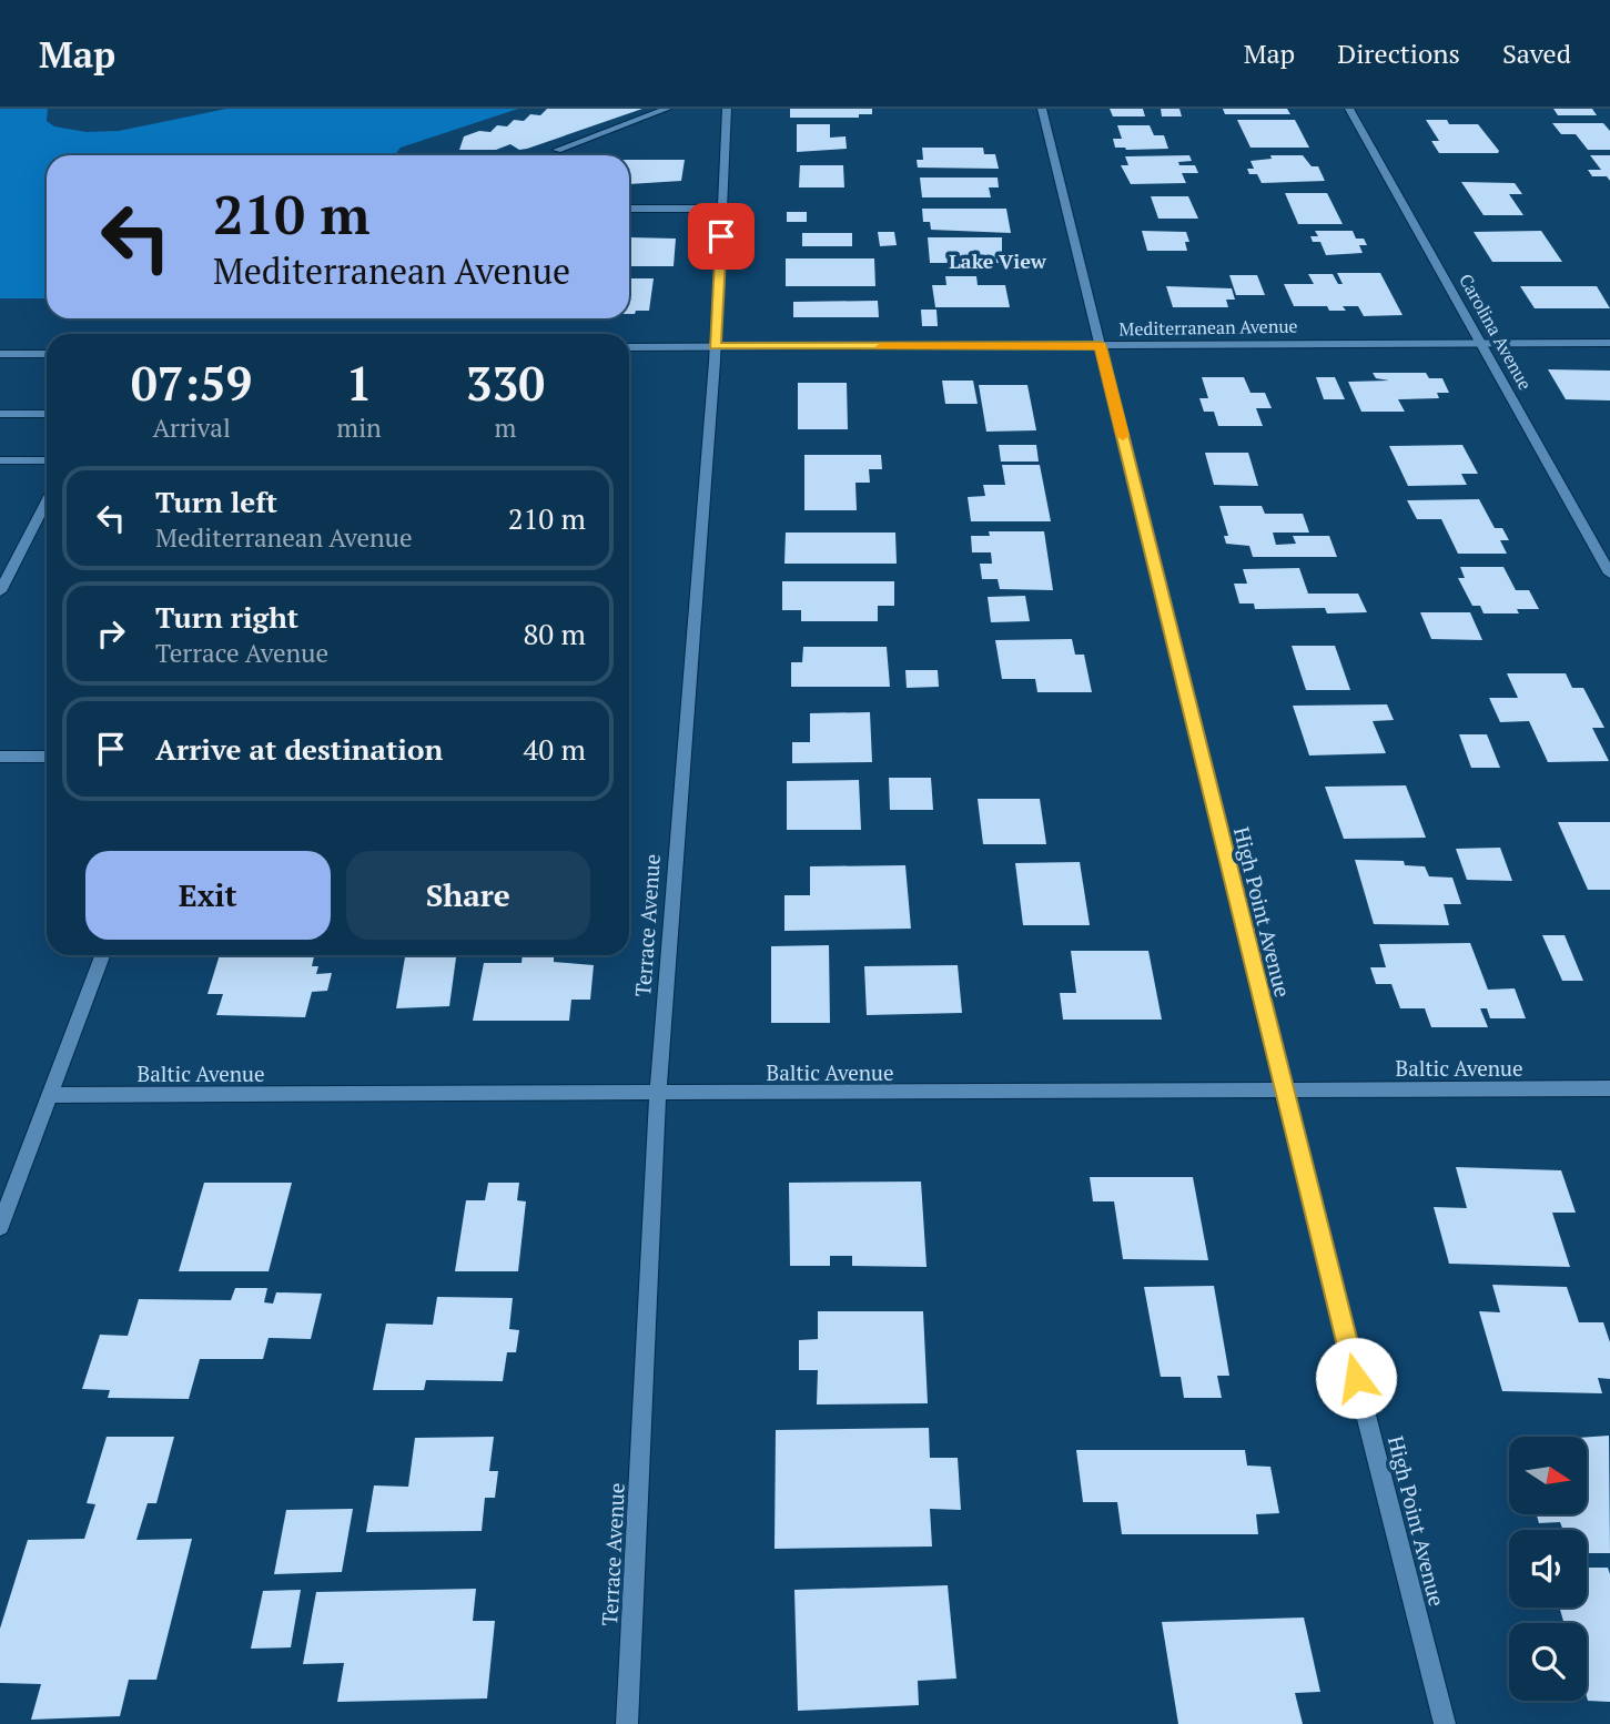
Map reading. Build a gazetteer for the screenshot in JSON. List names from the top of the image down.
{
  "streets": {
    "street": [
      "Mediterranean Avenue",
      "Carolina Avenue",
      "High Point Avenue",
      "Terrace Avenue",
      "Baltic Avenue"
    ]
  },
  "crossings": [
    ["Mediterranean Avenue", "Carolina Avenue"],
    ["Mediterranean Avenue", "High Point Avenue"],
    ["Mediterranean Avenue", "Terrace Avenue"],
    ["High Point Avenue", "Baltic Avenue"],
    ["Terrace Avenue", "Baltic Avenue"]
  ],
  "districts": ["Lake View"],
  "north": "right",
  "page": {
    "header": "Map",
    "nav": ["Map", "Directions", "Saved"],
    "turn": ["210 m", "Mediterranean Avenue"],
    "eta": [
      "07:59",
      "Arrival",
      "1",
      "min",
      "330",
      "m"
    ],
    "list": [
      {
        "name": "Turn left",
        "note": "Mediterranean Avenue",
        "value": "210 m"
      },
      {
        "name": "Turn right",
        "note": "Terrace Avenue",
        "value": "80 m"
      },
      {
        "name": "Arrive at destination",
        "value": "40 m"
      }
    ],
    "buttons": ["Exit", "Share"]
  }
}
